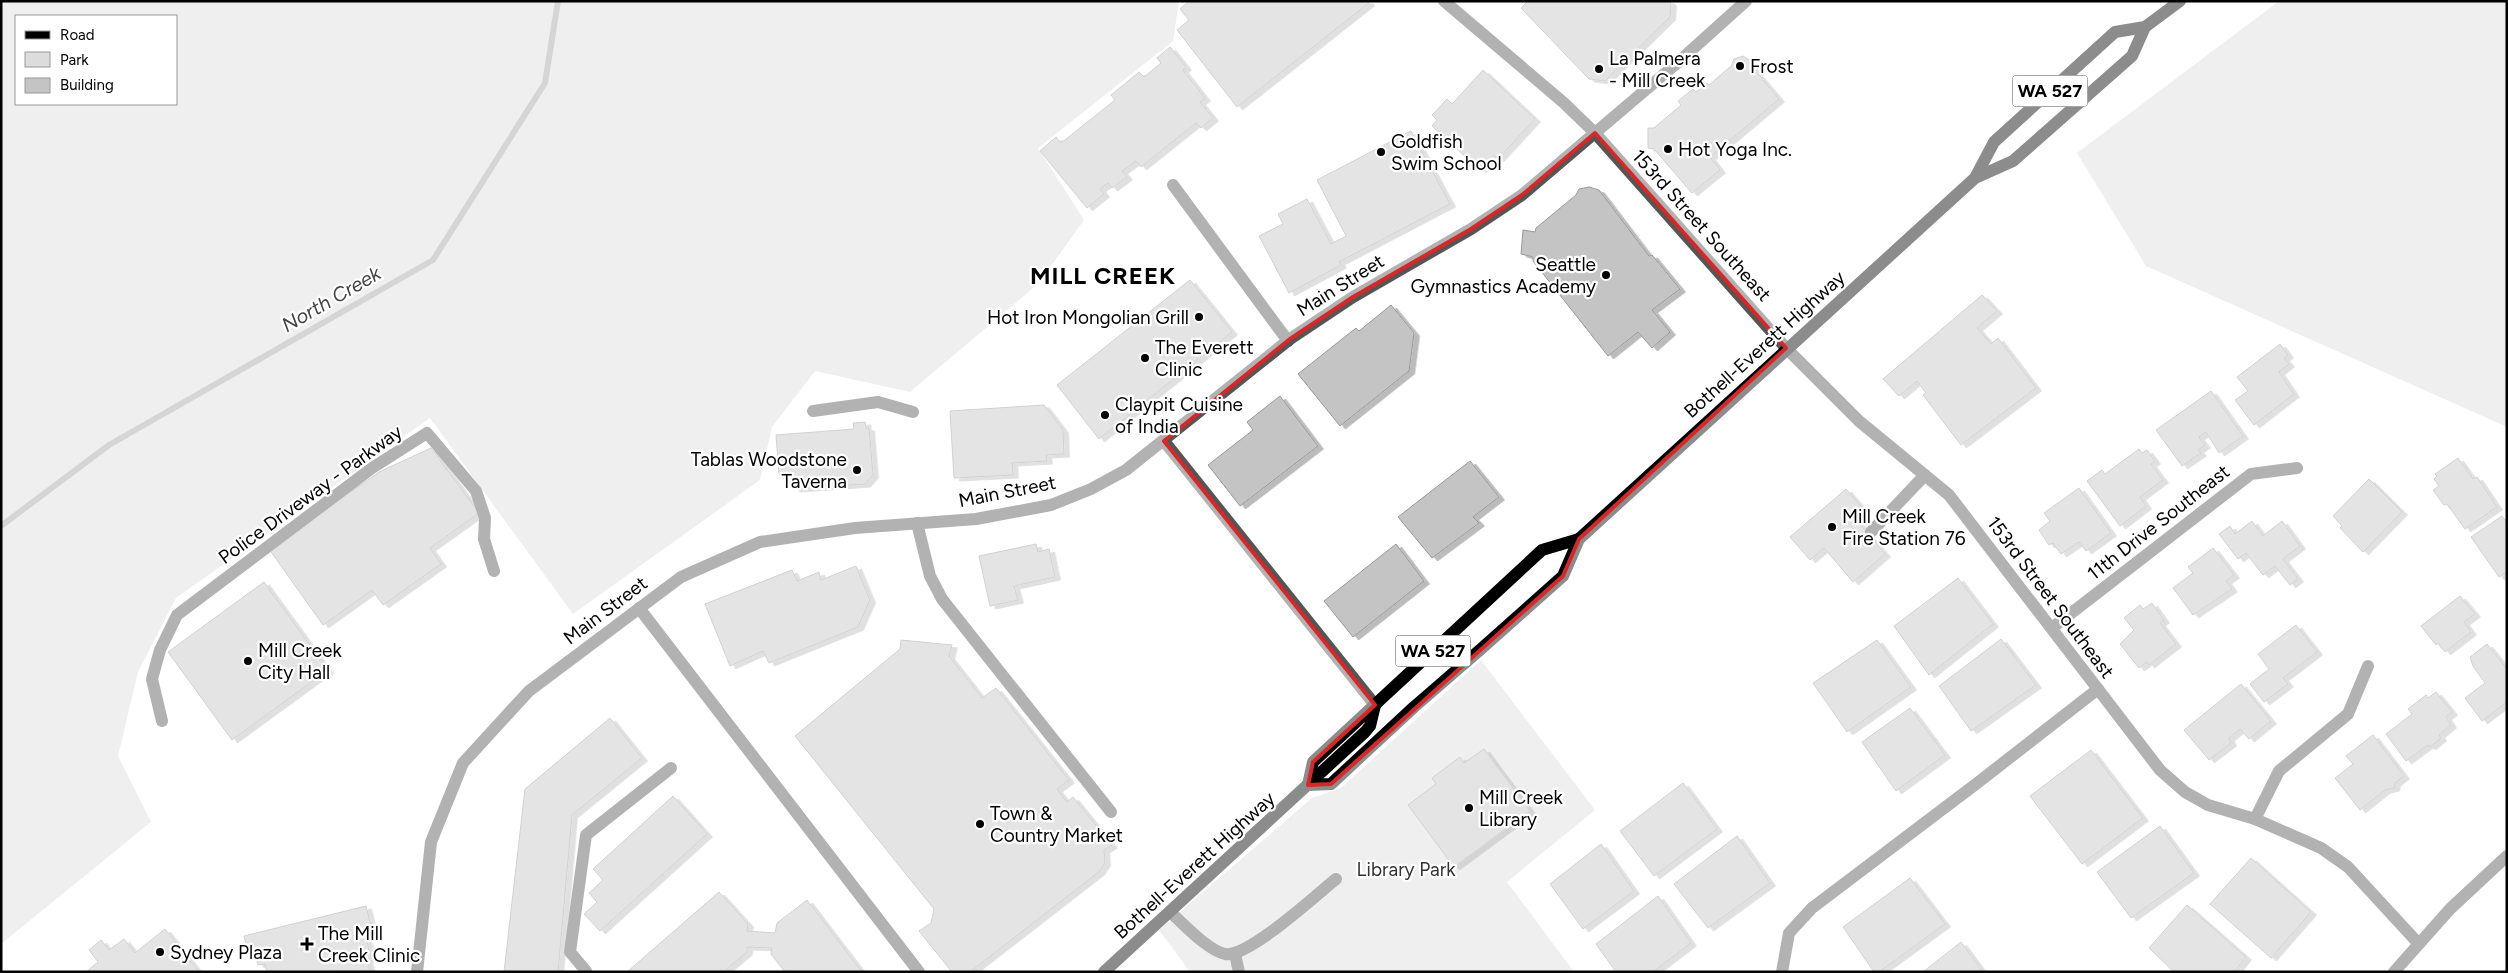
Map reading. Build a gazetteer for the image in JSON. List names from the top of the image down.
{
  "streets": {
    "main road": ["WA 527", "Bothell-Everett Highway"],
    "street": [
      "153rd Street Southeast",
      "Main Street",
      "Police Driveway - Parkway",
      "11th Drive Southeast"
    ]
  },
  "crossings": [
    ["153rd Street Southeast", "Main Street"],
    ["153rd Street Southeast", "Bothell-Everett Highway"],
    ["153rd Street Southeast", "11th Drive Southeast"]
  ],
  "districts": ["MILL CREEK"],
  "water": ["North Creek"],
  "parks": ["Library Park"],
  "places": {
    "other": [
      "Frost",
      "La Palmera - Mill Creek",
      "Hot Yoga Inc.",
      "Goldfish Swim School",
      "Seattle Gymnastics Academy",
      "Hot Iron Mongolian Grill",
      "The Everett Clinic",
      "Claypit Cuisine of India",
      "Tablas Woodstone Taverna",
      "Mill Creek Fire Station 76",
      "Mill Creek City Hall",
      "Mill Creek Library",
      "Town & Country Market",
      "Sydney Plaza"
    ],
    "health": ["The Mill Creek Clinic"]
  },
  "legend": ["Road", "Park", "Building"]
}
